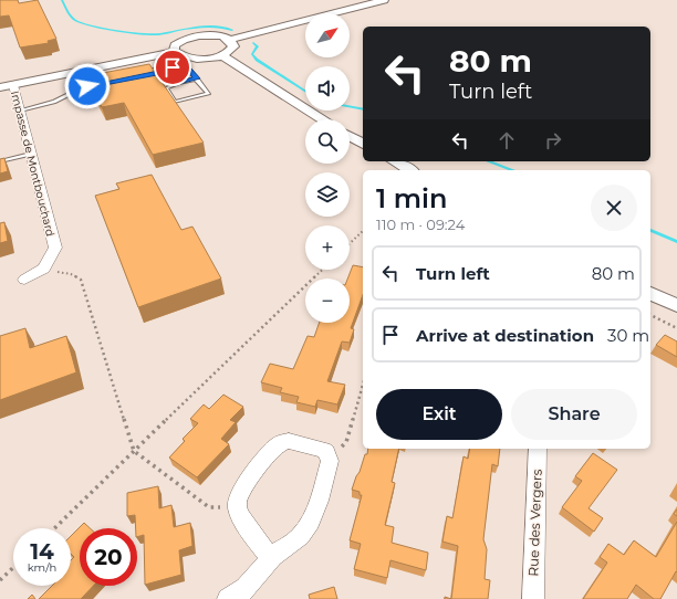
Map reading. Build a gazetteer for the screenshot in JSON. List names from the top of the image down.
{
  "streets": {
    "street": ["Impasse de Montbouchard", "Rue des Vergers"]
  },
  "north": "top right",
  "page": {
    "map_buttons": ["+", "−"],
    "turn": ["80 m", "Turn left"],
    "heading": ["1 min", "110 m · 09:24"],
    "list": [
      {
        "name": "Turn left",
        "value": "80 m"
      },
      {
        "name": "Arrive at destination",
        "value": "30 m"
      }
    ],
    "buttons": ["Exit", "Share"],
    "speed": "14 km/h",
    "limit": "20"
  }
}
